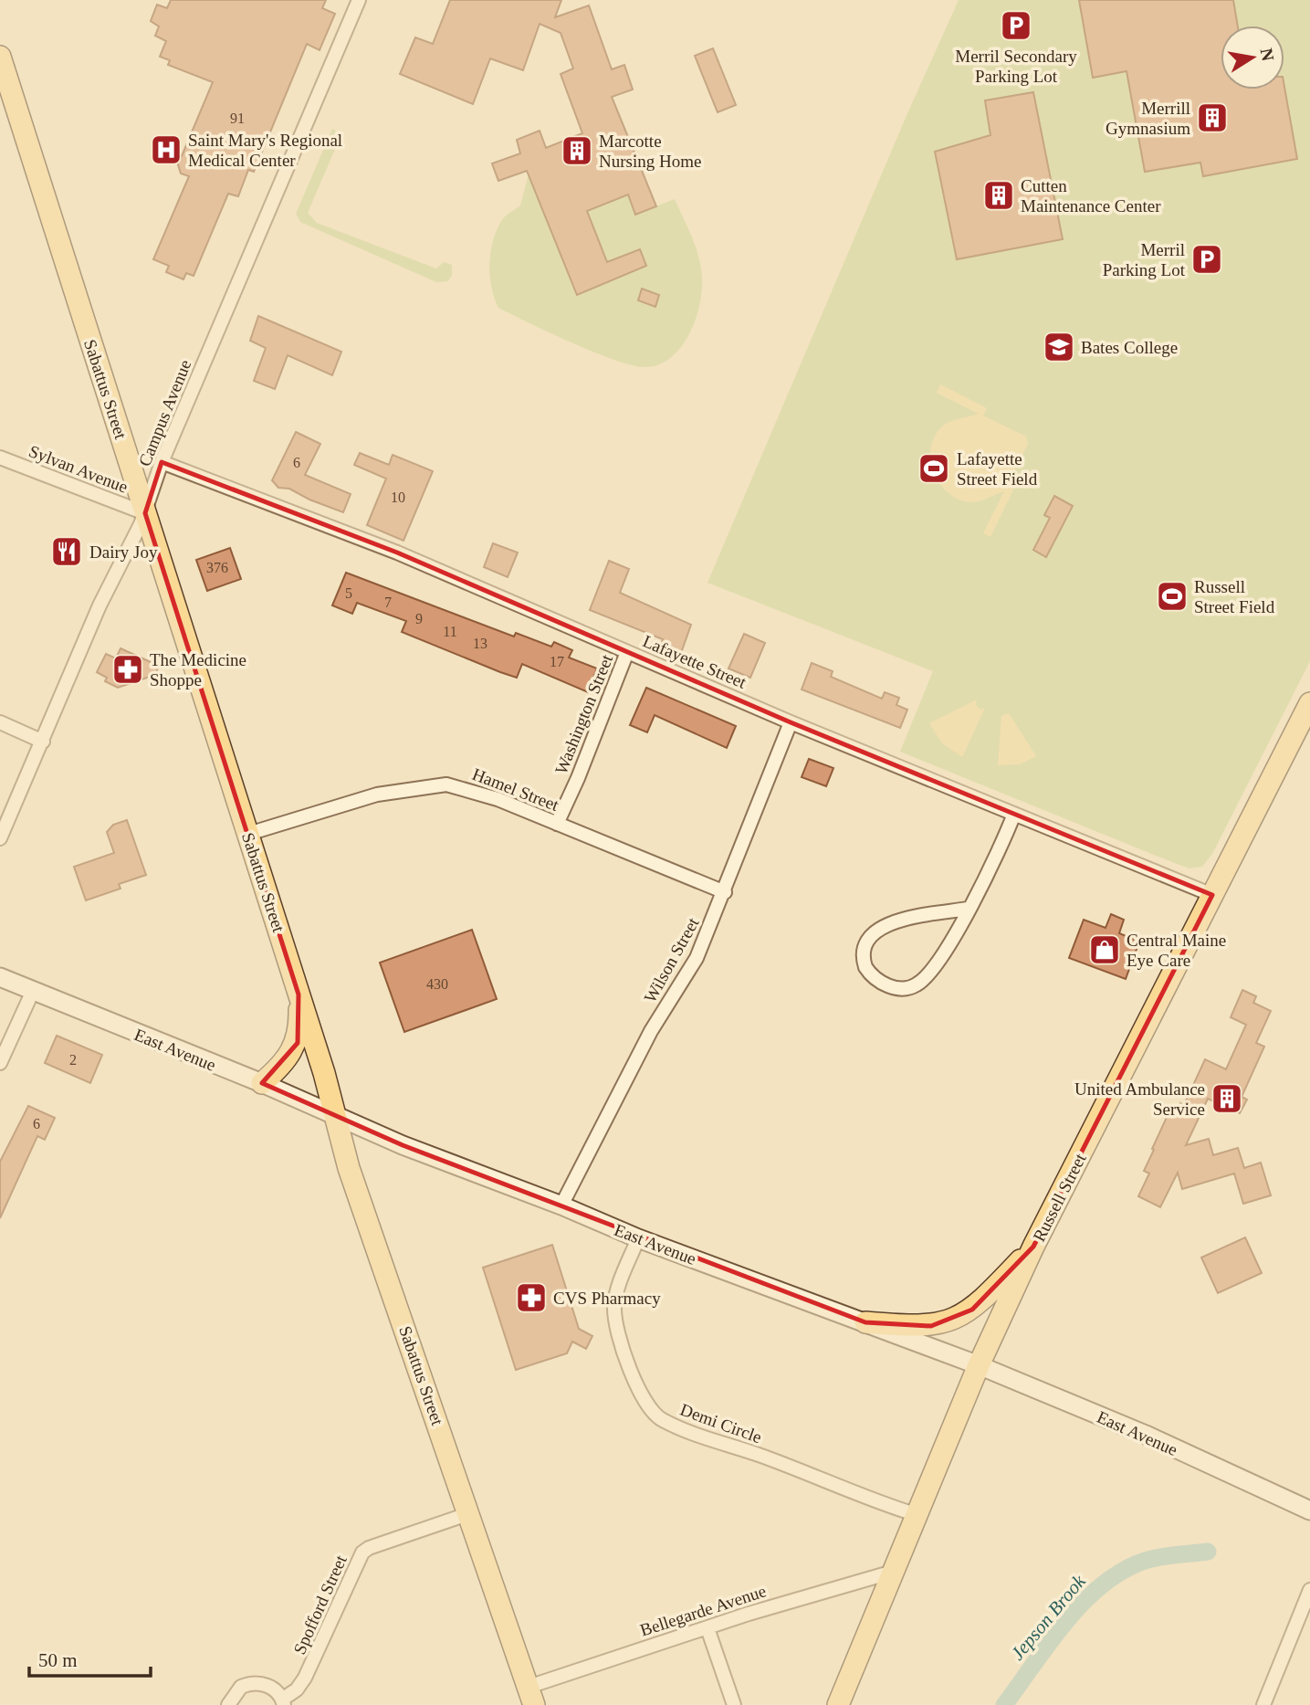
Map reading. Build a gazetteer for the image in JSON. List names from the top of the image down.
{
  "streets": {
    "main road": ["Sabattus Street", "East Avenue", "Russell Street"],
    "street": [
      "Campus Avenue",
      "Sylvan Avenue",
      "Lafayette Street",
      "Washington Street",
      "Hamel Street",
      "Wilson Street",
      "Demi Circle",
      "Spofford Street",
      "Bellegarde Avenue"
    ]
  },
  "crossings": [
    ["Sabattus Street", "Campus Avenue"],
    ["Sabattus Street", "Sylvan Avenue"],
    ["Sabattus Street", "Hamel Street"],
    ["Sabattus Street", "East Avenue"],
    ["Sabattus Street", "Spofford Street"],
    ["Sabattus Street", "Bellegarde Avenue"],
    ["Campus Avenue", "Sylvan Avenue"],
    ["Campus Avenue", "Lafayette Street"],
    ["Lafayette Street", "Washington Street"],
    ["Lafayette Street", "Wilson Street"],
    ["Lafayette Street", "Russell Street"],
    ["Washington Street", "Hamel Street"],
    ["Hamel Street", "Wilson Street"],
    ["Wilson Street", "East Avenue"],
    ["East Avenue", "Russell Street"],
    ["East Avenue", "Demi Circle"],
    ["Russell Street", "Demi Circle"],
    ["Russell Street", "Bellegarde Avenue"]
  ],
  "water": ["Jepson Brook"],
  "places": {
    "parking": ["Merril Secondary Parking Lot", "Merril Parking Lot"],
    "building": [
      "Merrill Gymnasium",
      "Marcotte Nursing Home",
      "Cutten Maintenance Center",
      "United Ambulance Service"
    ],
    "hospital": ["Saint Mary's Regional Medical Center"],
    "school or university": ["Bates College"],
    "sports": ["Lafayette Street Field", "Russell Street Field"],
    "restaurant": ["Dairy Joy"],
    "pharmacy": ["The Medicine Shoppe", "CVS Pharmacy"],
    "shop": ["Central Maine Eye Care"]
  },
  "house_numbers": [
    "91",
    "6",
    "10",
    "376",
    "5",
    "7",
    "9",
    "11",
    "13",
    "17",
    "430",
    "2",
    "6"
  ],
  "scale_bar": "50 m",
  "north": "right"
}
